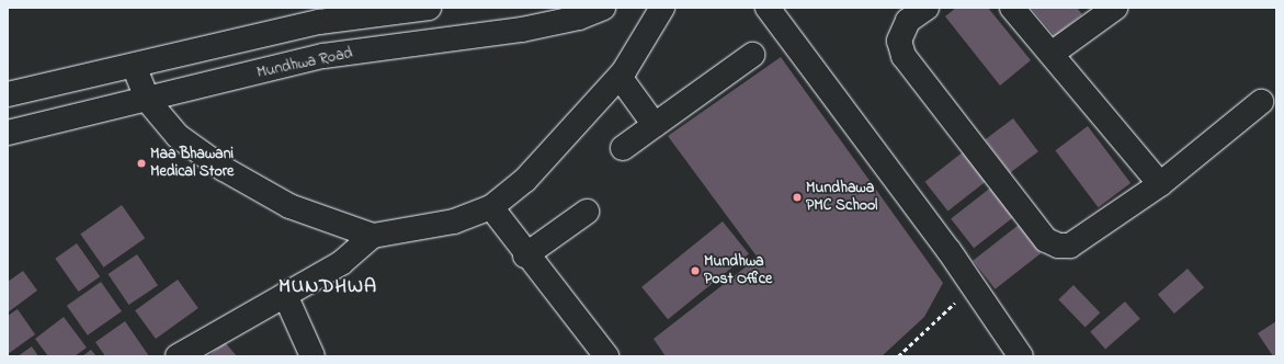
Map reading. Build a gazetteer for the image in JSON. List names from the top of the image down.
{
  "streets": {
    "street": ["Mundhwa Road"]
  },
  "districts": ["MUNDHWA"],
  "places": ["Maa Bhawani Medical Store", "Mundhawa PMC School", "Mundhwa Post Office"]
}
